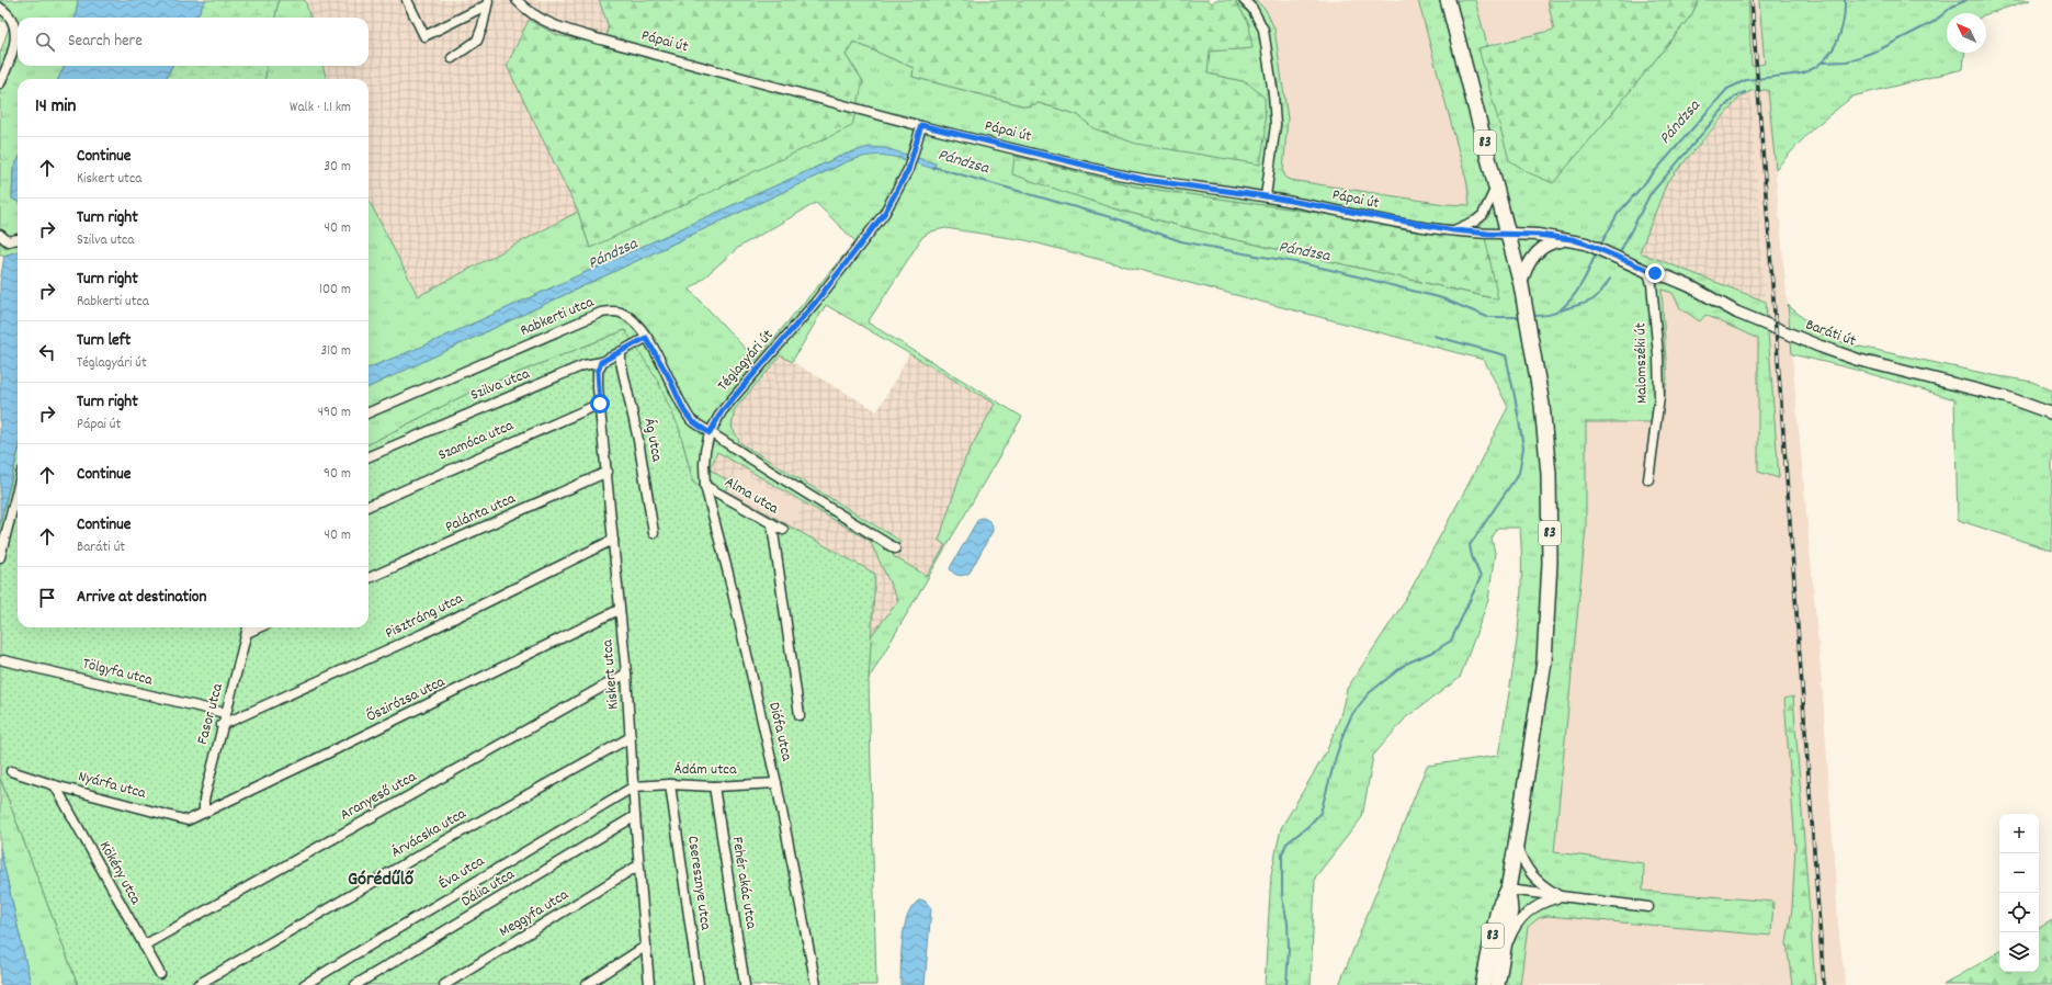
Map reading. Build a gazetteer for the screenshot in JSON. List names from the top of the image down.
{
  "streets": {
    "main road": ["83"],
    "street": [
      "Pápai út",
      "Rabkerti utca",
      "Baráti út",
      "Téglagyári út",
      "Malomszéki út",
      "Szilva utca",
      "Ág utca",
      "Szamóca utca",
      "Alma utca",
      "Palánta utca",
      "Pisztráng utca",
      "Tölgyfa utca",
      "Kiskert utca",
      "Őszirózsa utca",
      "Fasor utca",
      "Diófa utca",
      "Ádám utca",
      "Nyárfa utca",
      "Aranyeső utca",
      "Árvácska utca",
      "Kökény utca",
      "Éva utca",
      "Cseresznye utca",
      "Fehér akác utca",
      "Dália utca",
      "Meggyfa utca"
    ]
  },
  "crossings": [
    ["Pápai út", "83"],
    ["Pápai út", "Baráti út"],
    ["Pápai út", "Téglagyári út"],
    ["83", "Baráti út"],
    ["Rabkerti utca", "Téglagyári út"],
    ["Rabkerti utca", "Szilva utca"],
    ["Baráti út", "Malomszéki út"],
    ["Szilva utca", "Ág utca"],
    ["Szilva utca", "Kiskert utca"],
    ["Szamóca utca", "Kiskert utca"],
    ["Alma utca", "Diófa utca"],
    ["Palánta utca", "Kiskert utca"],
    ["Pisztráng utca", "Kiskert utca"],
    ["Pisztráng utca", "Fasor utca"],
    ["Tölgyfa utca", "Fasor utca"],
    ["Kiskert utca", "Őszirózsa utca"],
    ["Kiskert utca", "Ádám utca"],
    ["Kiskert utca", "Aranyeső utca"],
    ["Kiskert utca", "Árvácska utca"],
    ["Kiskert utca", "Éva utca"],
    ["Kiskert utca", "Dália utca"],
    ["Kiskert utca", "Meggyfa utca"],
    ["Őszirózsa utca", "Fasor utca"],
    ["Őszirózsa utca", "Nyárfa utca"],
    ["Fasor utca", "Nyárfa utca"],
    ["Diófa utca", "Ádám utca"],
    ["Ádám utca", "Éva utca"],
    ["Ádám utca", "Cseresznye utca"],
    ["Ádám utca", "Fehér akác utca"],
    ["Nyárfa utca", "Kökény utca"],
    ["Aranyeső utca", "Kökény utca"]
  ],
  "districts": ["Górédűlő"],
  "water": ["Pándzsa"],
  "north": "top left",
  "page": {
    "search": "Search here",
    "heading": ["14 min", "Walk · 1.1 km"],
    "list": [
      ["Continue", "Kiskert utca", "30 m"],
      ["Turn right", "Szilva utca", "40 m"],
      ["Turn right", "Rabkerti utca", "100 m"],
      ["Turn left", "Téglagyári út", "310 m"],
      ["Turn right", "Pápai út", "490 m"],
      ["Continue", "90 m"],
      ["Continue", "Baráti út", "40 m"],
      "Arrive at destination"
    ],
    "map_buttons": ["+", "−"]
  }
}
